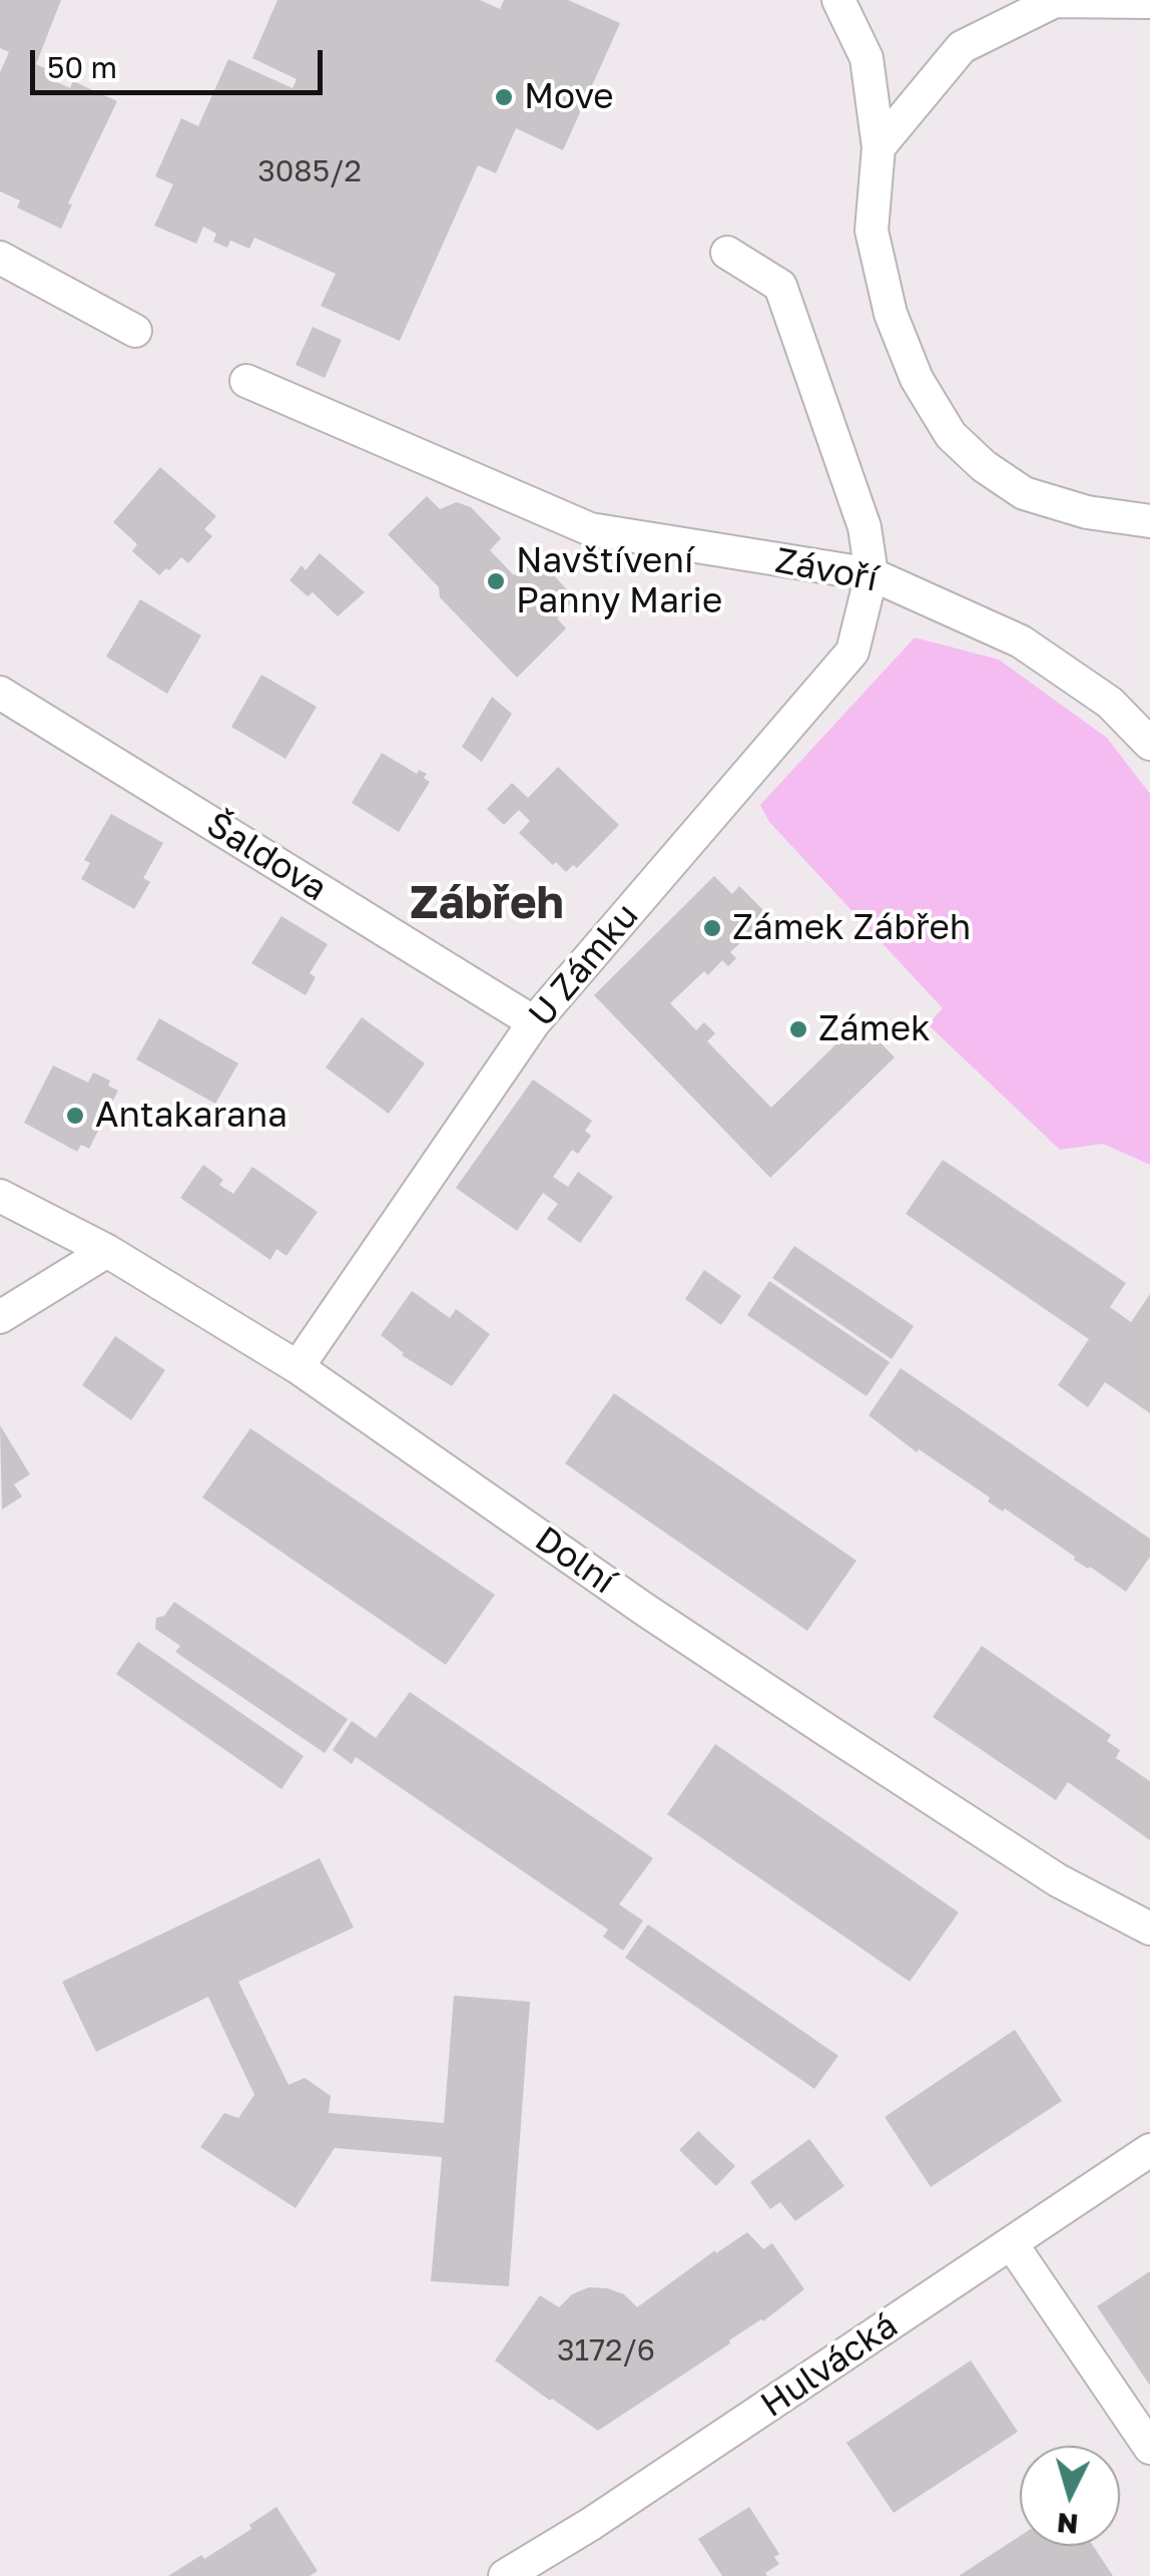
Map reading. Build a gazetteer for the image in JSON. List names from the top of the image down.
{
  "streets": {
    "street": [
      "Závoří",
      "Šaldova",
      "U Zámku",
      "Dolní",
      "Hulvácká"
    ]
  },
  "crossings": [
    ["Závoří", "U Zámku"],
    ["Šaldova", "U Zámku"],
    ["U Zámku", "Dolní"]
  ],
  "districts": ["Zábřeh"],
  "places": [
    "Move",
    "Navštívení Panny Marie",
    "Zámek Zábřeh",
    "Zámek",
    "Antakarana"
  ],
  "house_numbers": ["3085/2", "3172/6"],
  "scale_bar": "50 m",
  "north": "bottom"
}
